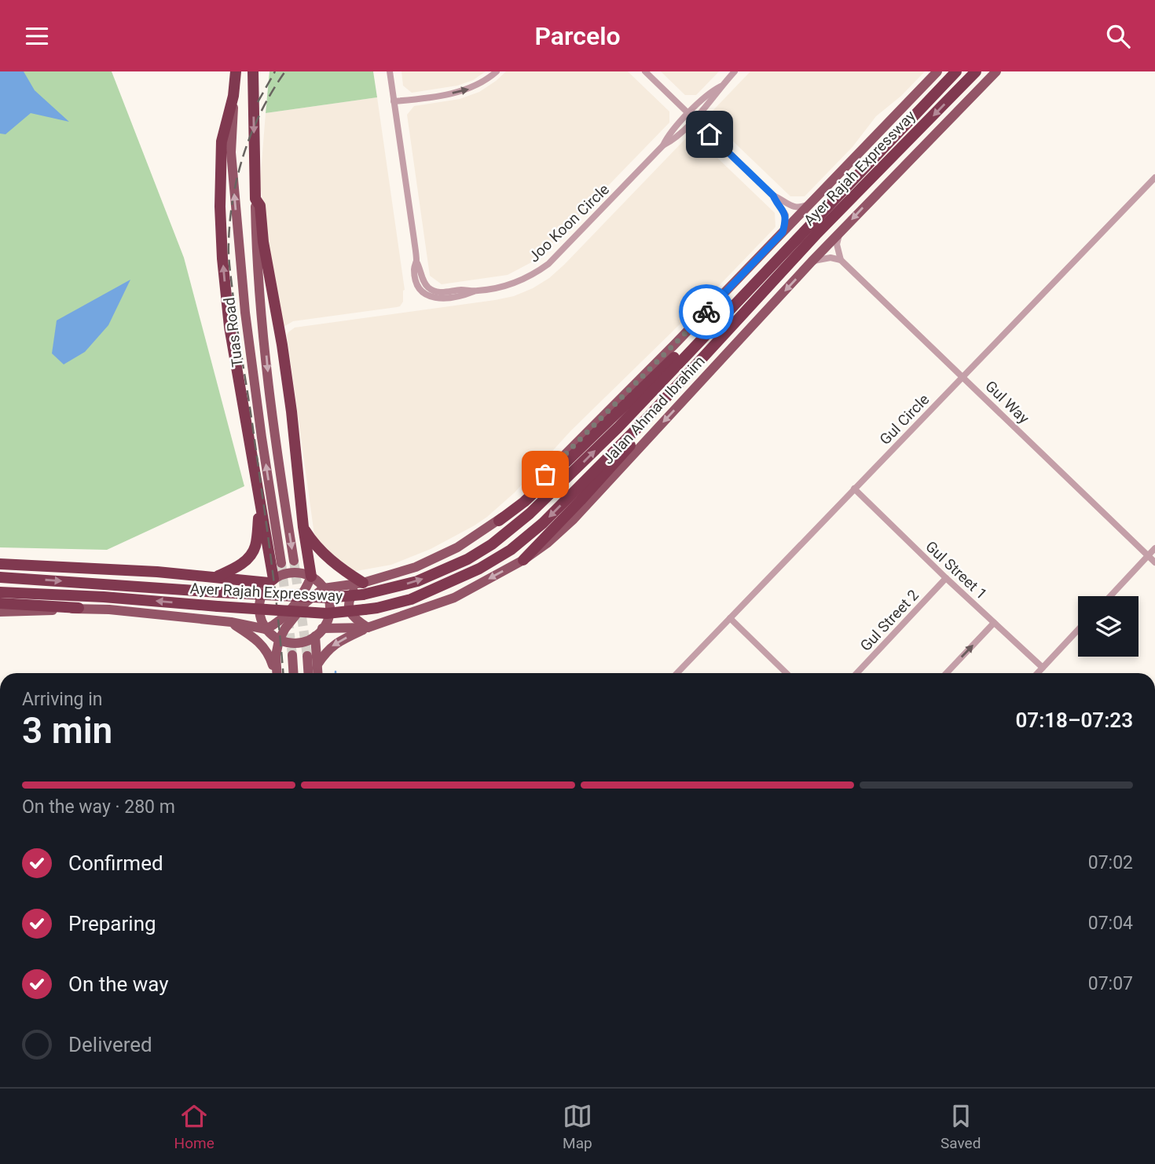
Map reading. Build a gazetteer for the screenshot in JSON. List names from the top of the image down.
{
  "streets": {
    "highway": ["Ayer Rajah Expressway"],
    "main road": ["Tuas Road", "Jalan Ahmad Ibrahim"],
    "street": [
      "Joo Koon Circle",
      "Gul Way",
      "Gul Circle",
      "Gul Street 1",
      "Gul Street 2"
    ]
  },
  "crossings": [
    ["Gul Way", "Gul Circle"],
    ["Gul Circle", "Gul Street 1"],
    ["Gul Street 1", "Gul Street 2"]
  ],
  "page": {
    "header": "Parcelo",
    "heading": ["3 min", "Arriving in", "07:18–07:23"],
    "bar": "On the way · 280 m",
    "list": [
      ["Confirmed", "07:02"],
      ["Preparing", "07:04"],
      ["On the way", "07:07"],
      "Delivered"
    ],
    "tabs": ["Home", "Map", "Saved"]
  }
}
